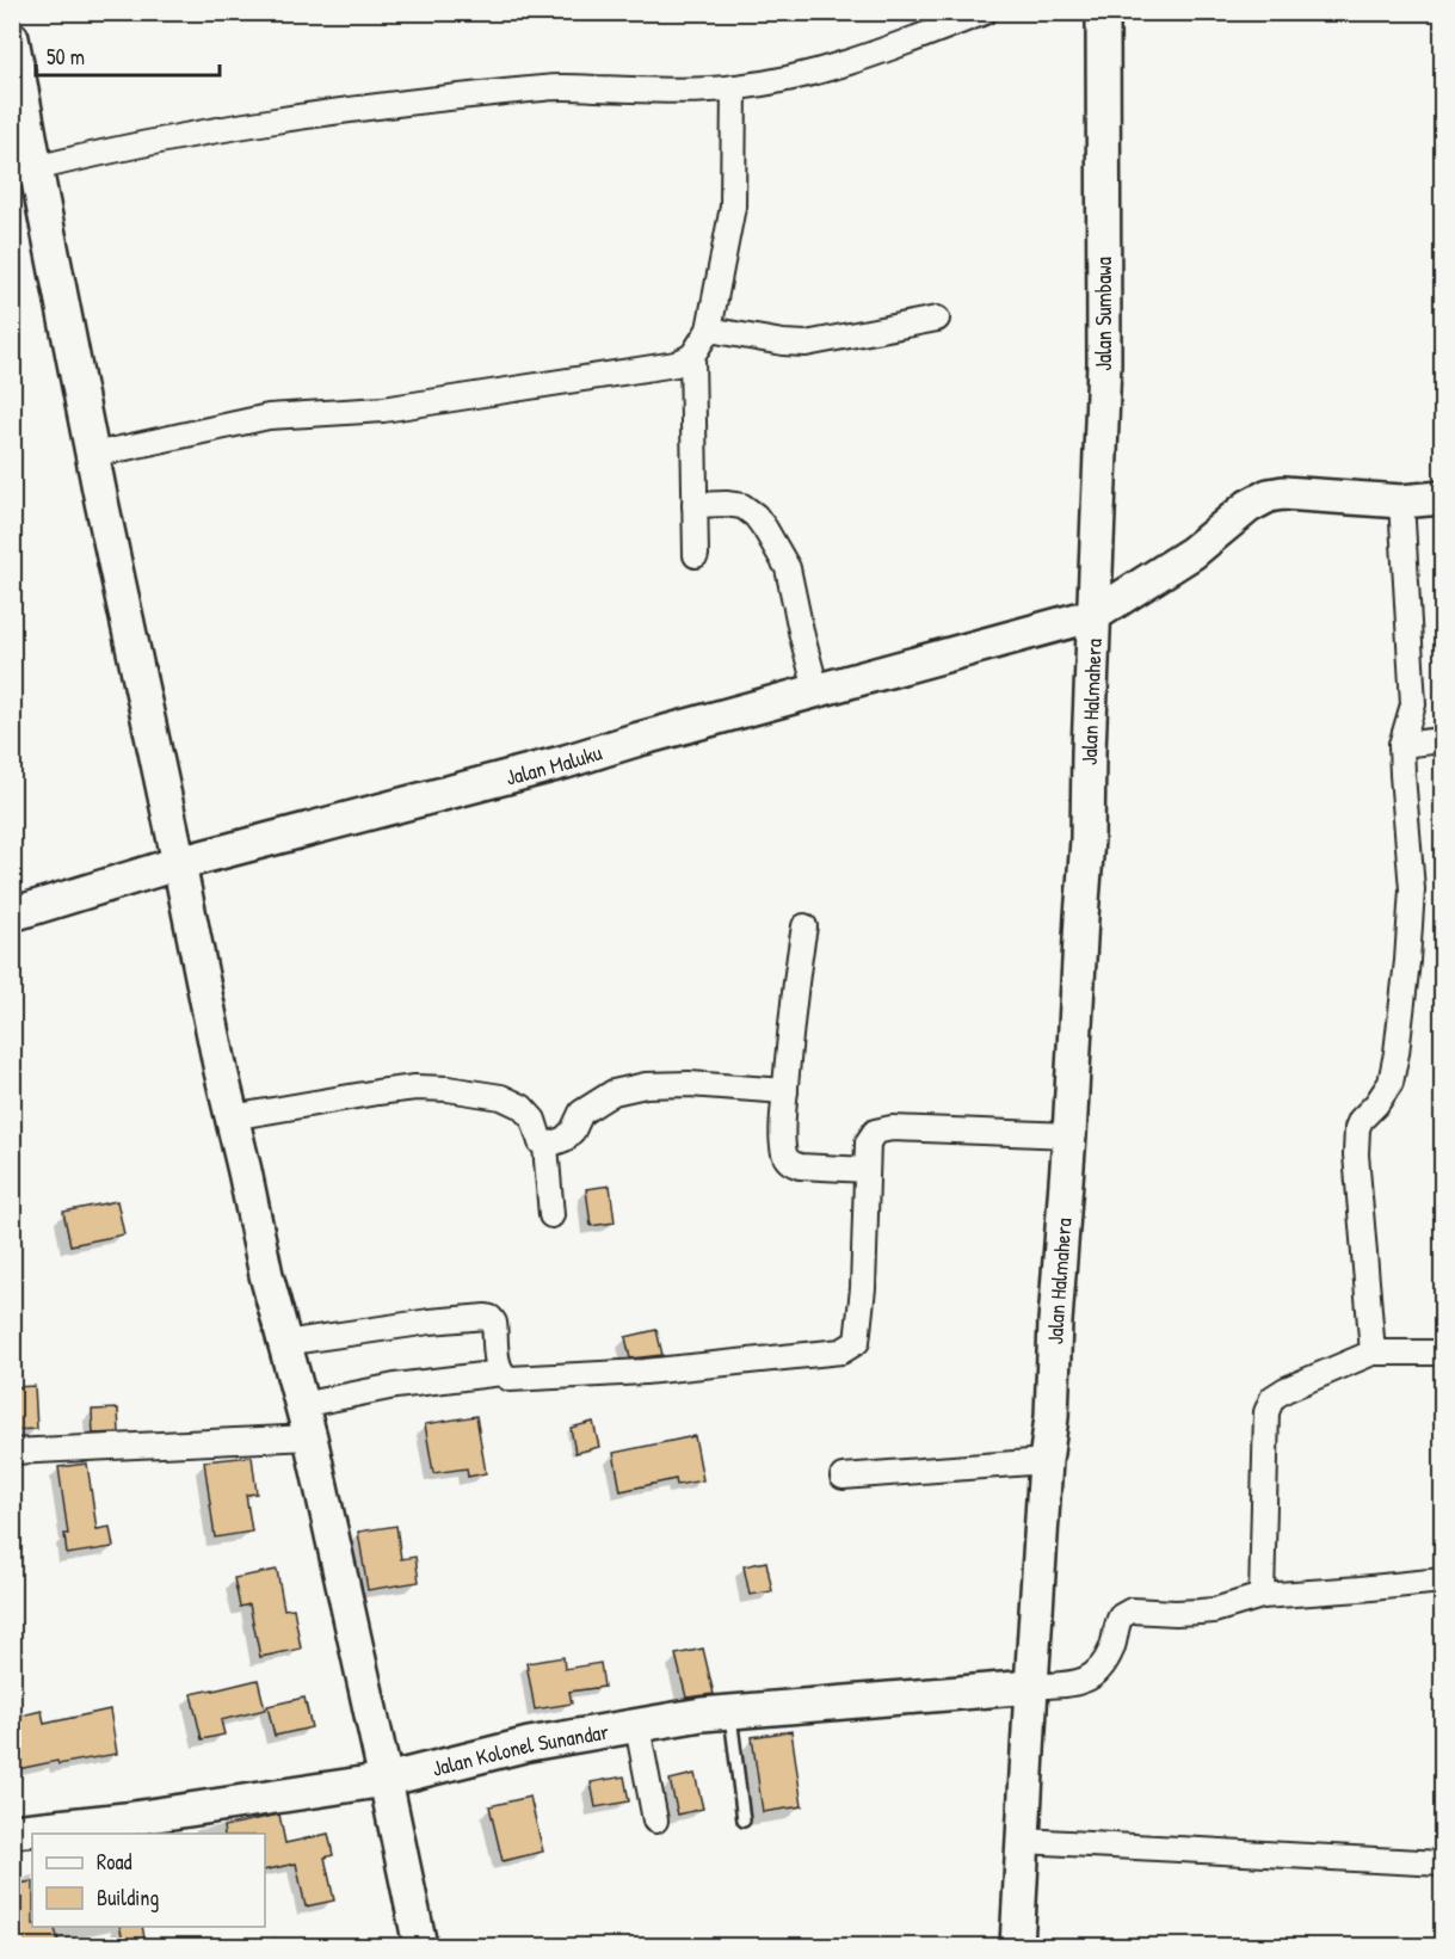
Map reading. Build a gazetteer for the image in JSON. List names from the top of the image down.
{
  "streets": {
    "main road": [
      "Jalan Sumbawa",
      "Jalan Halmahera",
      "Jalan Maluku",
      "Jalan Kolonel Sunandar"
    ]
  },
  "crossings": [
    ["Jalan Sumbawa", "Jalan Halmahera"],
    ["Jalan Sumbawa", "Jalan Maluku"],
    ["Jalan Halmahera", "Jalan Maluku"],
    ["Jalan Halmahera", "Jalan Kolonel Sunandar"]
  ],
  "legend": ["Road", "Building"],
  "scale_bar": "50 m"
}
